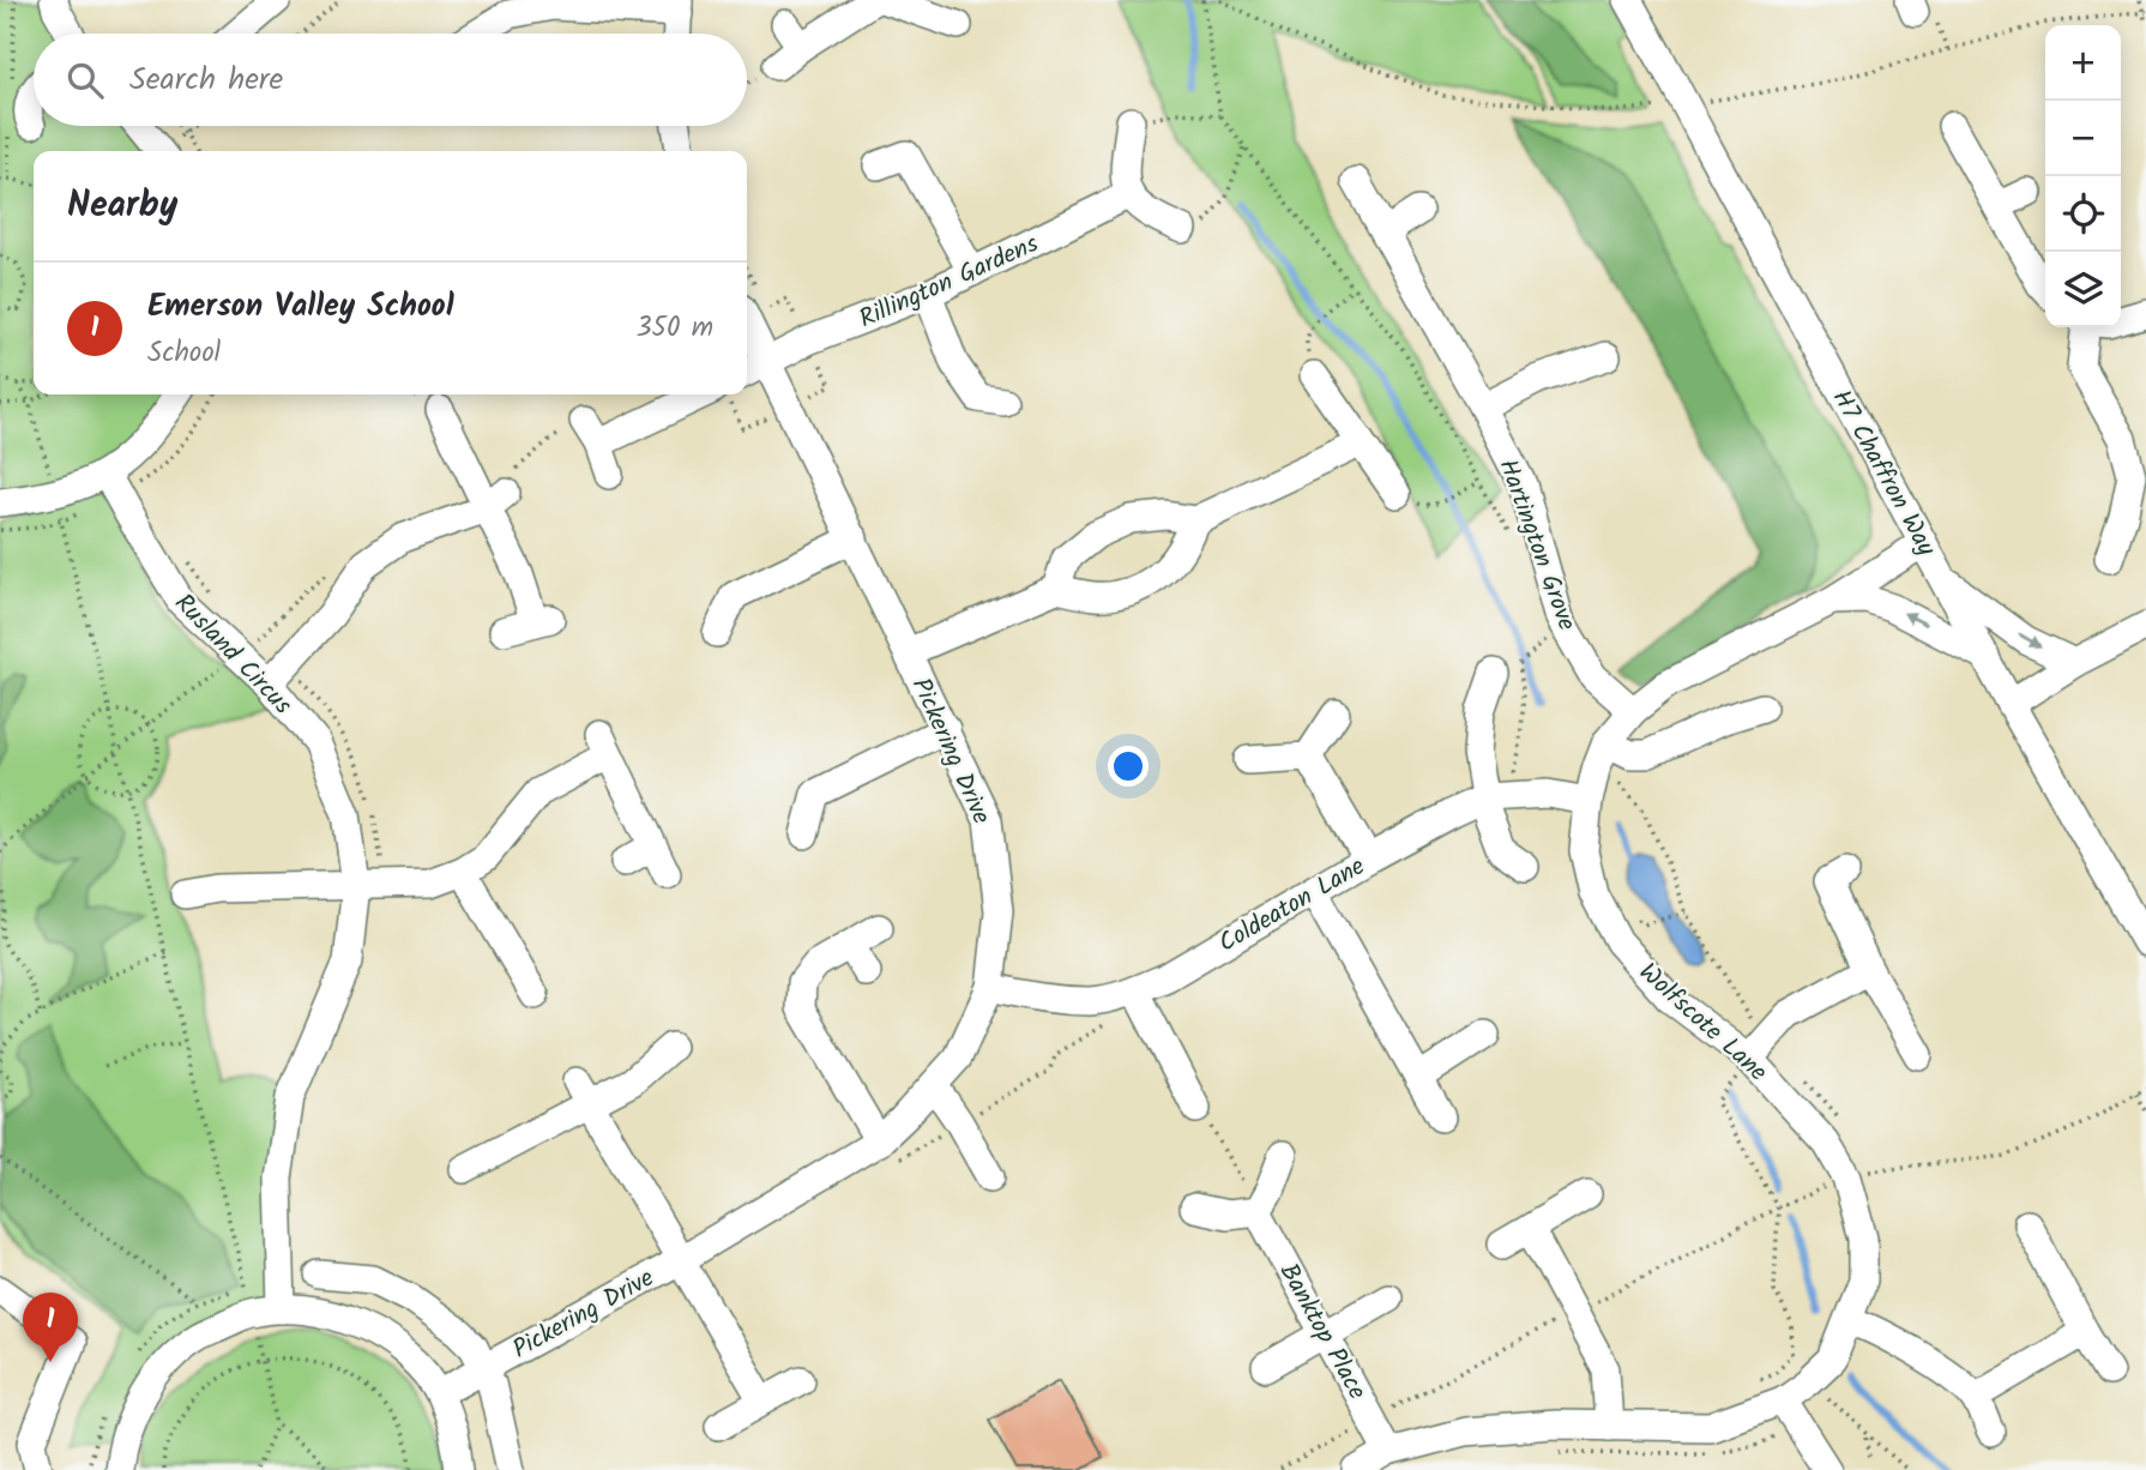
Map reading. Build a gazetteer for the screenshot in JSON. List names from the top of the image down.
{
  "streets": {
    "street": [
      "Rillington Gardens",
      "H7 Chaffron Way",
      "Hartington Grove",
      "Rusland Circus",
      "Pickering Drive",
      "Coldeaton Lane",
      "Wolfscote Lane",
      "Banktop Place"
    ]
  },
  "crossings": [
    ["Rillington Gardens", "Pickering Drive"],
    ["H7 Chaffron Way", "Wolfscote Lane"],
    ["Hartington Grove", "Wolfscote Lane"],
    ["Pickering Drive", "Coldeaton Lane"],
    ["Coldeaton Lane", "Wolfscote Lane"],
    ["Wolfscote Lane", "Banktop Place"]
  ],
  "page": {
    "map_buttons": ["+", "−"],
    "search": "Search here",
    "heading": "Nearby",
    "list": [
      {
        "mark": "1",
        "name": "Emerson Valley School",
        "note": "School",
        "value": "350 m"
      }
    ],
    "pins": "1"
  }
}
